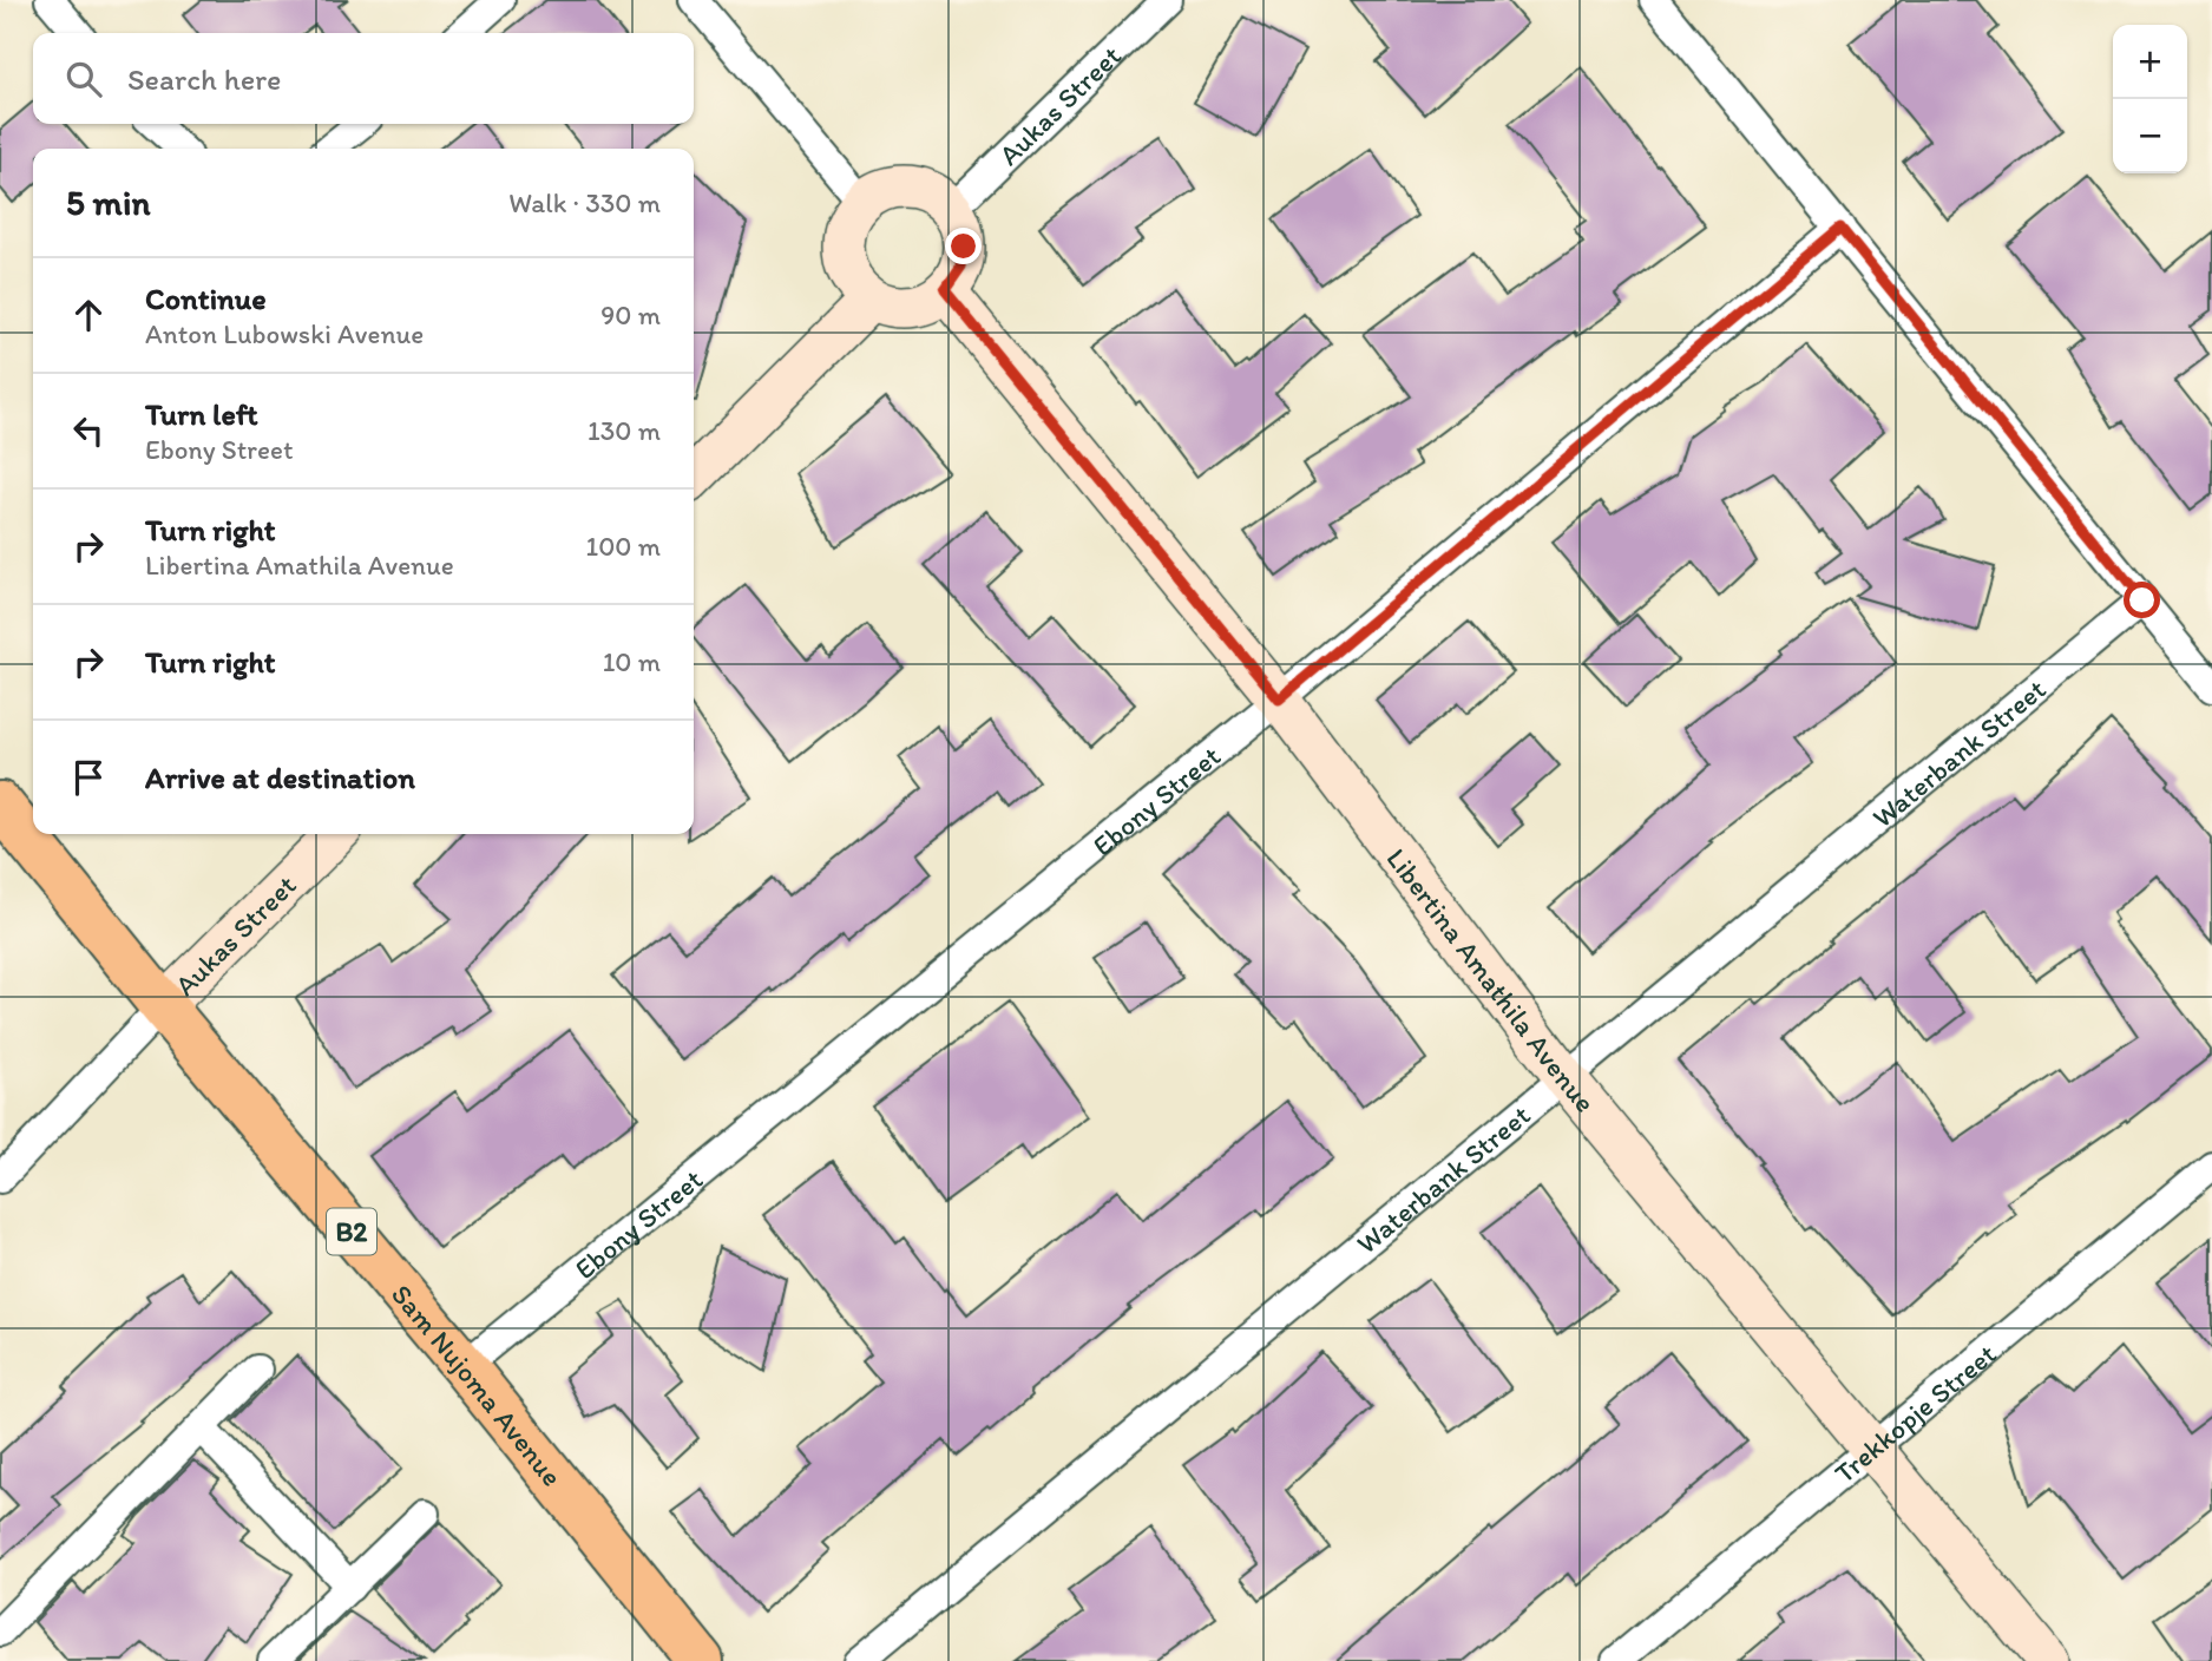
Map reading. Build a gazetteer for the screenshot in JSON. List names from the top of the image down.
{
  "streets": {
    "highway": ["B2", "Sam Nujoma Avenue"],
    "street": [
      "Aukas Street",
      "Waterbank Street",
      "Ebony Street",
      "Libertina Amathila Avenue",
      "Trekkopje Street"
    ]
  },
  "crossings": [
    ["Aukas Street", "Libertina Amathila Avenue"],
    ["Aukas Street", "Sam Nujoma Avenue"],
    ["Waterbank Street", "Libertina Amathila Avenue"],
    ["Ebony Street", "Libertina Amathila Avenue"],
    ["Ebony Street", "Sam Nujoma Avenue"],
    ["Libertina Amathila Avenue", "Trekkopje Street"]
  ],
  "page": {
    "map_buttons": ["+", "−"],
    "search": "Search here",
    "heading": ["5 min", "Walk · 330 m"],
    "list": [
      ["Continue", "Anton Lubowski Avenue", "90 m"],
      ["Turn left", "Ebony Street", "130 m"],
      ["Turn right", "Libertina Amathila Avenue", "100 m"],
      ["Turn right", "10 m"],
      "Arrive at destination"
    ]
  }
}
